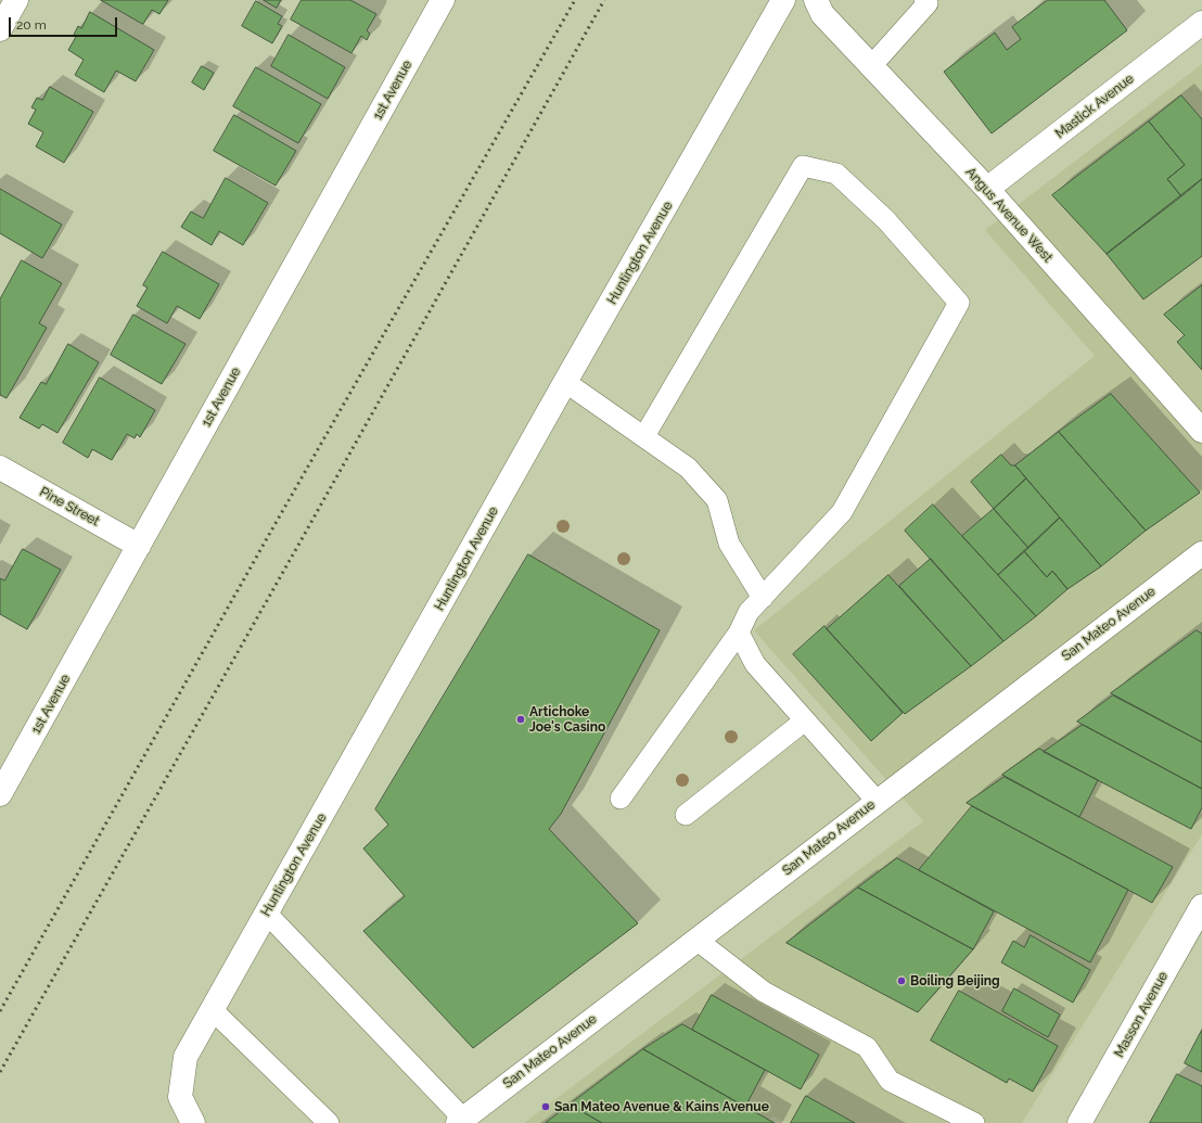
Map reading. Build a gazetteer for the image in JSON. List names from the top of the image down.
{
  "streets": {
    "street": [
      "1st Avenue",
      "Mastick Avenue",
      "Angus Avenue West",
      "Huntington Avenue",
      "Pine Street",
      "San Mateo Avenue",
      "Masson Avenue"
    ]
  },
  "crossings": [
    ["1st Avenue", "Pine Street"],
    ["Mastick Avenue", "Angus Avenue West"]
  ],
  "places": ["Artichoke Joe's Casino", "Boiling Beijing", "San Mateo Avenue & Kains Avenue"],
  "scale_bar": "20 m"
}
